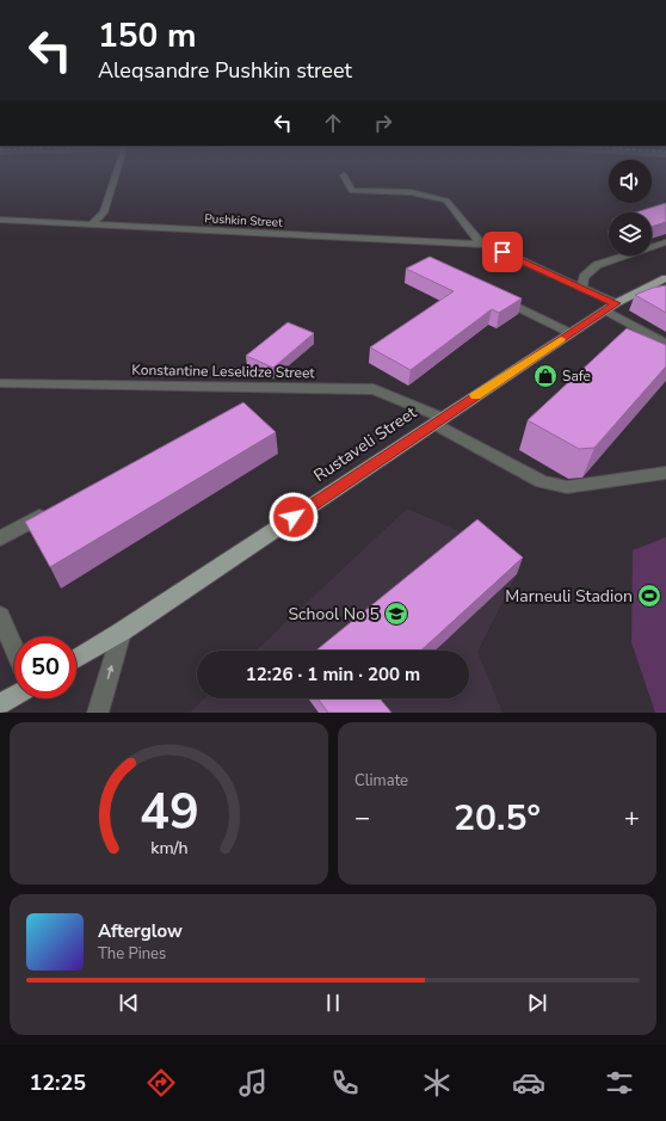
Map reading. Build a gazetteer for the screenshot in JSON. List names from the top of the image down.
{
  "streets": {
    "main road": ["Rustaveli Street"],
    "street": ["Pushkin Street", "Konstantine Leselidze Street"]
  },
  "crossings": [
    ["Konstantine Leselidze Street", "Rustaveli Street"]
  ],
  "places": {
    "shop": ["Safe"],
    "sports": ["Marneuli Stadion"],
    "school or university": ["School No 5"]
  },
  "page": {
    "turn": ["150 m", "Aleqsandre Pushkin street"],
    "limit": "50",
    "trip": "12:26 · 1 min · 200 m",
    "tile": "Climate",
    "heat": ["−", "20.5°", "+"],
    "song": ["Afterglow", "The Pines"],
    "tabs": "12:25",
    "gauge": ["49", "km/h"]
  }
}
